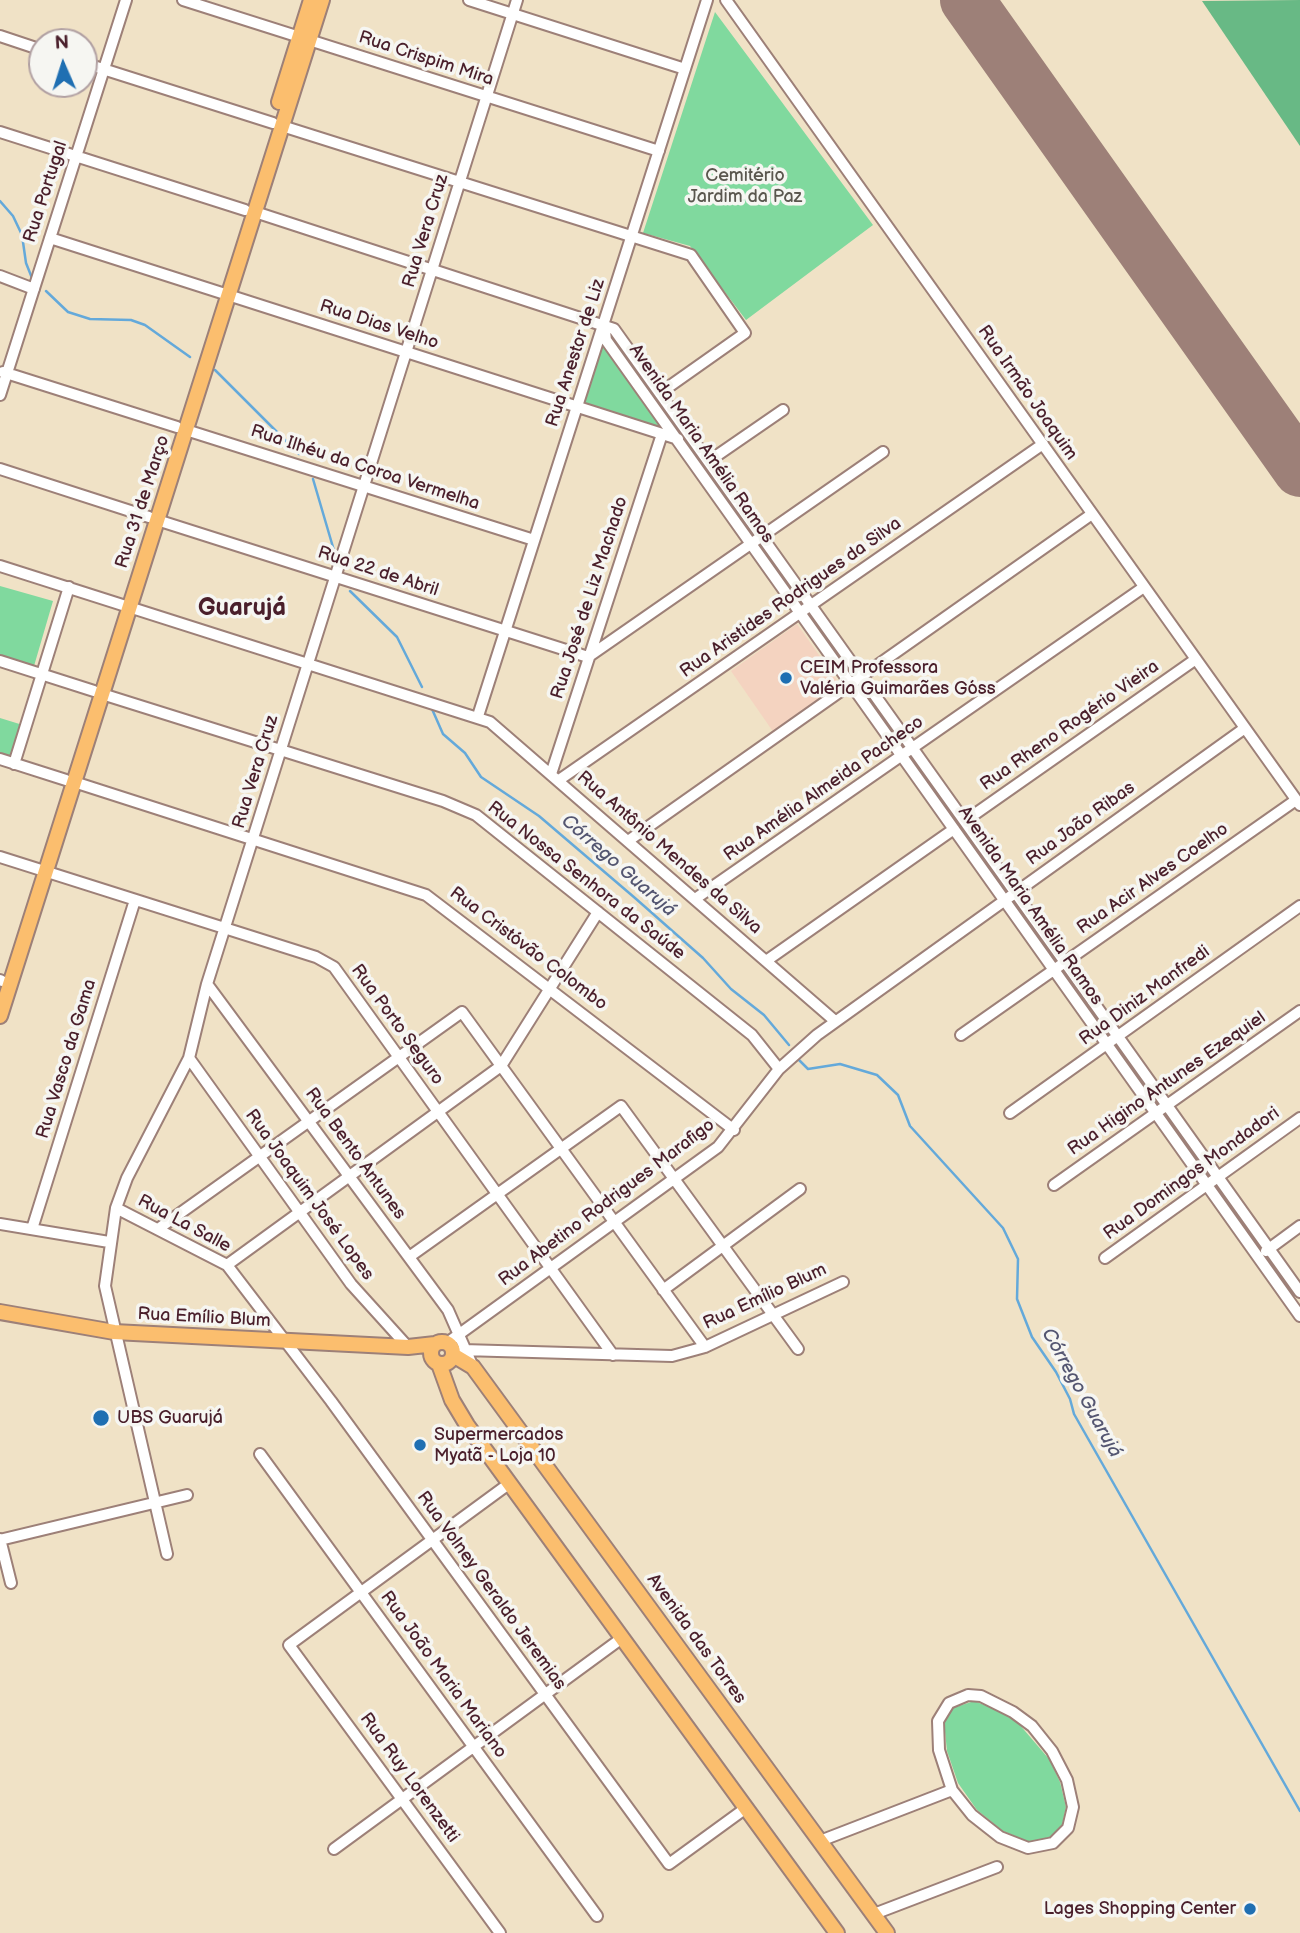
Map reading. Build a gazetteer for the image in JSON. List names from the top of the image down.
{
  "streets": {
    "main road": ["Rua 31 de Março", "Rua Emílio Blum", "Avenida das Torres"],
    "street": [
      "Rua Crispim Mira",
      "Rua Portugal",
      "Rua Vera Cruz",
      "Rua Dias Velho",
      "Rua Anestor de Liz",
      "Rua Irmão Joaquim",
      "Avenida Maria Amélia Ramos",
      "Rua Ilhéu da Coroa Vermelha",
      "Rua 22 de Abril",
      "Rua José de Liz Machado",
      "Rua Aristides Rodrigues da Silva",
      "Rua Rheno Rogério Vieira",
      "Rua Amélia Almeida Pacheco",
      "Rua João Ribas",
      "Rua Antônio Mendes da Silva",
      "Rua Acir Alves Coelho",
      "Rua Nossa Senhora da Saúde",
      "Rua Cristóvão Colombo",
      "Rua Diniz Manfredi",
      "Rua Porto Seguro",
      "Rua Vasco da Gama",
      "Rua Higino Antunes Ezequiel",
      "Rua Bento Antunes",
      "Rua Domingos Mondadori",
      "Rua Joaquim José Lopes",
      "Rua Abetino Rodrigues Marafigo",
      "Rua La Salle",
      "Rua Volney Geraldo Jeremias",
      "Rua João Maria Mariano",
      "Rua Ruy Lorenzetti"
    ]
  },
  "crossings": [
    ["Rua Crispim Mira", "Rua Vera Cruz"],
    ["Rua Crispim Mira", "Rua Anestor de Liz"],
    ["Rua Crispim Mira", "Rua 31 de Março"],
    ["Rua Portugal", "Rua Dias Velho"],
    ["Rua Portugal", "Rua Ilhéu da Coroa Vermelha"],
    ["Rua Vera Cruz", "Rua Dias Velho"],
    ["Rua Vera Cruz", "Rua Ilhéu da Coroa Vermelha"],
    ["Rua Vera Cruz", "Rua 22 de Abril"],
    ["Rua Vera Cruz", "Rua Antônio Mendes da Silva"],
    ["Rua Vera Cruz", "Rua Nossa Senhora da Saúde"],
    ["Rua Vera Cruz", "Rua Cristóvão Colombo"],
    ["Rua Vera Cruz", "Rua Porto Seguro"],
    ["Rua Vera Cruz", "Rua Bento Antunes"],
    ["Rua Vera Cruz", "Rua Joaquim José Lopes"],
    ["Rua Vera Cruz", "Rua La Salle"],
    ["Rua Vera Cruz", "Rua Emílio Blum"],
    ["Rua Dias Velho", "Rua Anestor de Liz"],
    ["Rua Dias Velho", "Avenida Maria Amélia Ramos"],
    ["Rua Dias Velho", "Rua 31 de Março"],
    ["Rua Dias Velho", "Rua José de Liz Machado"],
    ["Rua Anestor de Liz", "Avenida Maria Amélia Ramos"],
    ["Rua Anestor de Liz", "Rua Ilhéu da Coroa Vermelha"],
    ["Rua Anestor de Liz", "Rua 22 de Abril"],
    ["Rua Anestor de Liz", "Rua Antônio Mendes da Silva"],
    ["Rua Irmão Joaquim", "Rua Aristides Rodrigues da Silva"],
    ["Rua Irmão Joaquim", "Rua Rheno Rogério Vieira"],
    ["Rua Irmão Joaquim", "Rua Amélia Almeida Pacheco"],
    ["Rua Irmão Joaquim", "Rua João Ribas"],
    ["Rua Irmão Joaquim", "Rua Acir Alves Coelho"],
    ["Avenida Maria Amélia Ramos", "Rua Aristides Rodrigues da Silva"],
    ["Avenida Maria Amélia Ramos", "Rua Rheno Rogério Vieira"],
    ["Avenida Maria Amélia Ramos", "Rua Amélia Almeida Pacheco"],
    ["Avenida Maria Amélia Ramos", "Rua João Ribas"],
    ["Avenida Maria Amélia Ramos", "Rua Acir Alves Coelho"],
    ["Avenida Maria Amélia Ramos", "Rua Diniz Manfredi"],
    ["Avenida Maria Amélia Ramos", "Rua Higino Antunes Ezequiel"],
    ["Avenida Maria Amélia Ramos", "Rua Domingos Mondadori"],
    ["Rua Ilhéu da Coroa Vermelha", "Rua 31 de Março"],
    ["Rua 31 de Março", "Rua 22 de Abril"],
    ["Rua 31 de Março", "Rua Antônio Mendes da Silva"],
    ["Rua 31 de Março", "Rua Nossa Senhora da Saúde"],
    ["Rua 31 de Março", "Rua Cristóvão Colombo"],
    ["Rua 31 de Março", "Rua Porto Seguro"],
    ["Rua 22 de Abril", "Rua José de Liz Machado"],
    ["Rua José de Liz Machado", "Rua Aristides Rodrigues da Silva"],
    ["Rua José de Liz Machado", "Rua Antônio Mendes da Silva"],
    ["Rua Aristides Rodrigues da Silva", "Rua Antônio Mendes da Silva"],
    ["Rua Amélia Almeida Pacheco", "Rua Antônio Mendes da Silva"],
    ["Rua João Ribas", "Rua Antônio Mendes da Silva"],
    ["Rua João Ribas", "Rua Abetino Rodrigues Marafigo"],
    ["Rua Antônio Mendes da Silva", "Rua Abetino Rodrigues Marafigo"],
    ["Rua Nossa Senhora da Saúde", "Rua Abetino Rodrigues Marafigo"],
    ["Rua Cristóvão Colombo", "Rua Abetino Rodrigues Marafigo"],
    ["Rua Porto Seguro", "Rua Vasco da Gama"],
    ["Rua Porto Seguro", "Rua Abetino Rodrigues Marafigo"],
    ["Rua Porto Seguro", "Rua Emílio Blum"],
    ["Rua Bento Antunes", "Rua Abetino Rodrigues Marafigo"],
    ["Rua Bento Antunes", "Rua Emílio Blum"],
    ["Rua Bento Antunes", "Avenida das Torres"],
    ["Rua Joaquim José Lopes", "Rua Emílio Blum"],
    ["Rua Abetino Rodrigues Marafigo", "Rua Emílio Blum"],
    ["Rua Abetino Rodrigues Marafigo", "Avenida das Torres"],
    ["Rua La Salle", "Rua Emílio Blum"],
    ["Rua La Salle", "Rua Volney Geraldo Jeremias"],
    ["Rua Emílio Blum", "Rua Volney Geraldo Jeremias"],
    ["Rua Emílio Blum", "Avenida das Torres"],
    ["Rua João Maria Mariano", "Rua Ruy Lorenzetti"]
  ],
  "districts": ["Guarujá"],
  "water": ["Córrego Guarujá"],
  "parks": ["Cemitério Jardim da Paz"],
  "places": [
    "CEIM Professora Valéria Guimarães Góss",
    "UBS Guarujá",
    "Supermercados Myatã - Loja 10",
    "Lages Shopping Center"
  ],
  "north": "top"
}
